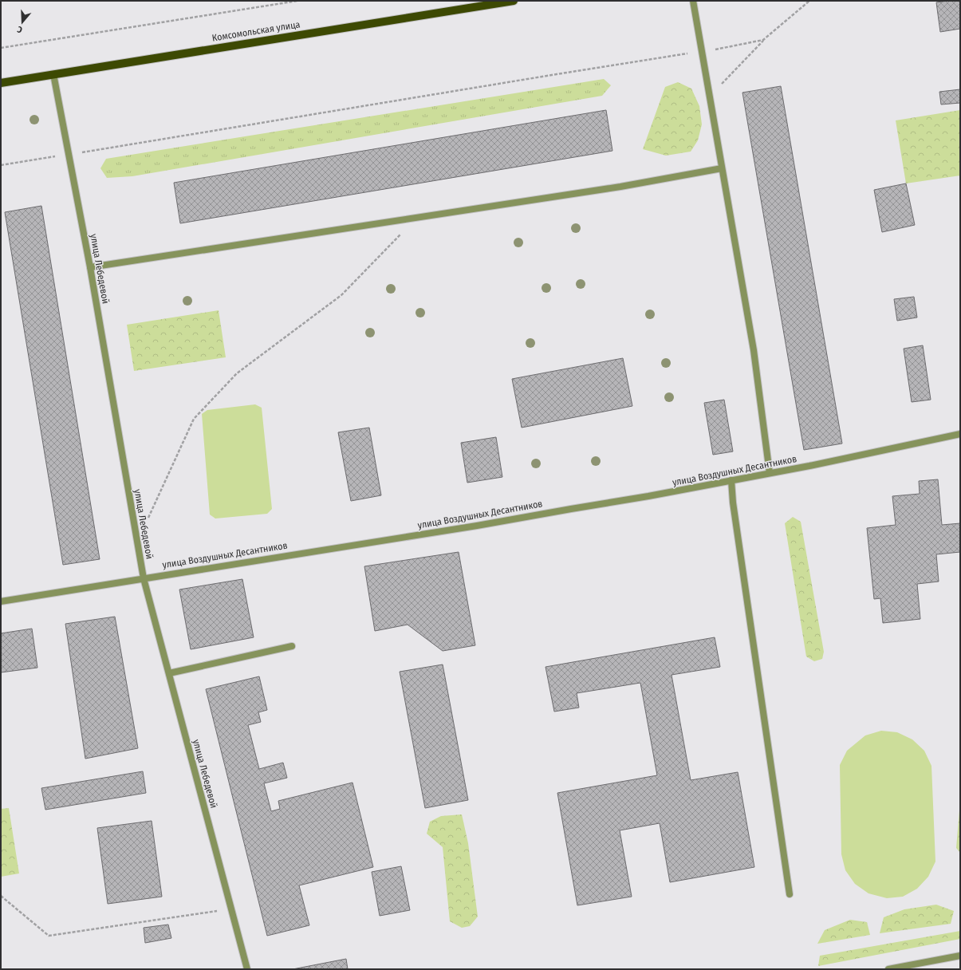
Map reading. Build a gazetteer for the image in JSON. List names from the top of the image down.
{
  "streets": {
    "main road": ["Комсомольская улица"],
    "street": ["улица Лебедевой", "улица Воздушных Десантников"]
  },
  "crossings": [
    ["Комсомольская улица", "улица Лебедевой"],
    ["улица Лебедевой", "улица Воздушных Десантников"]
  ],
  "north": "bottom"
}
